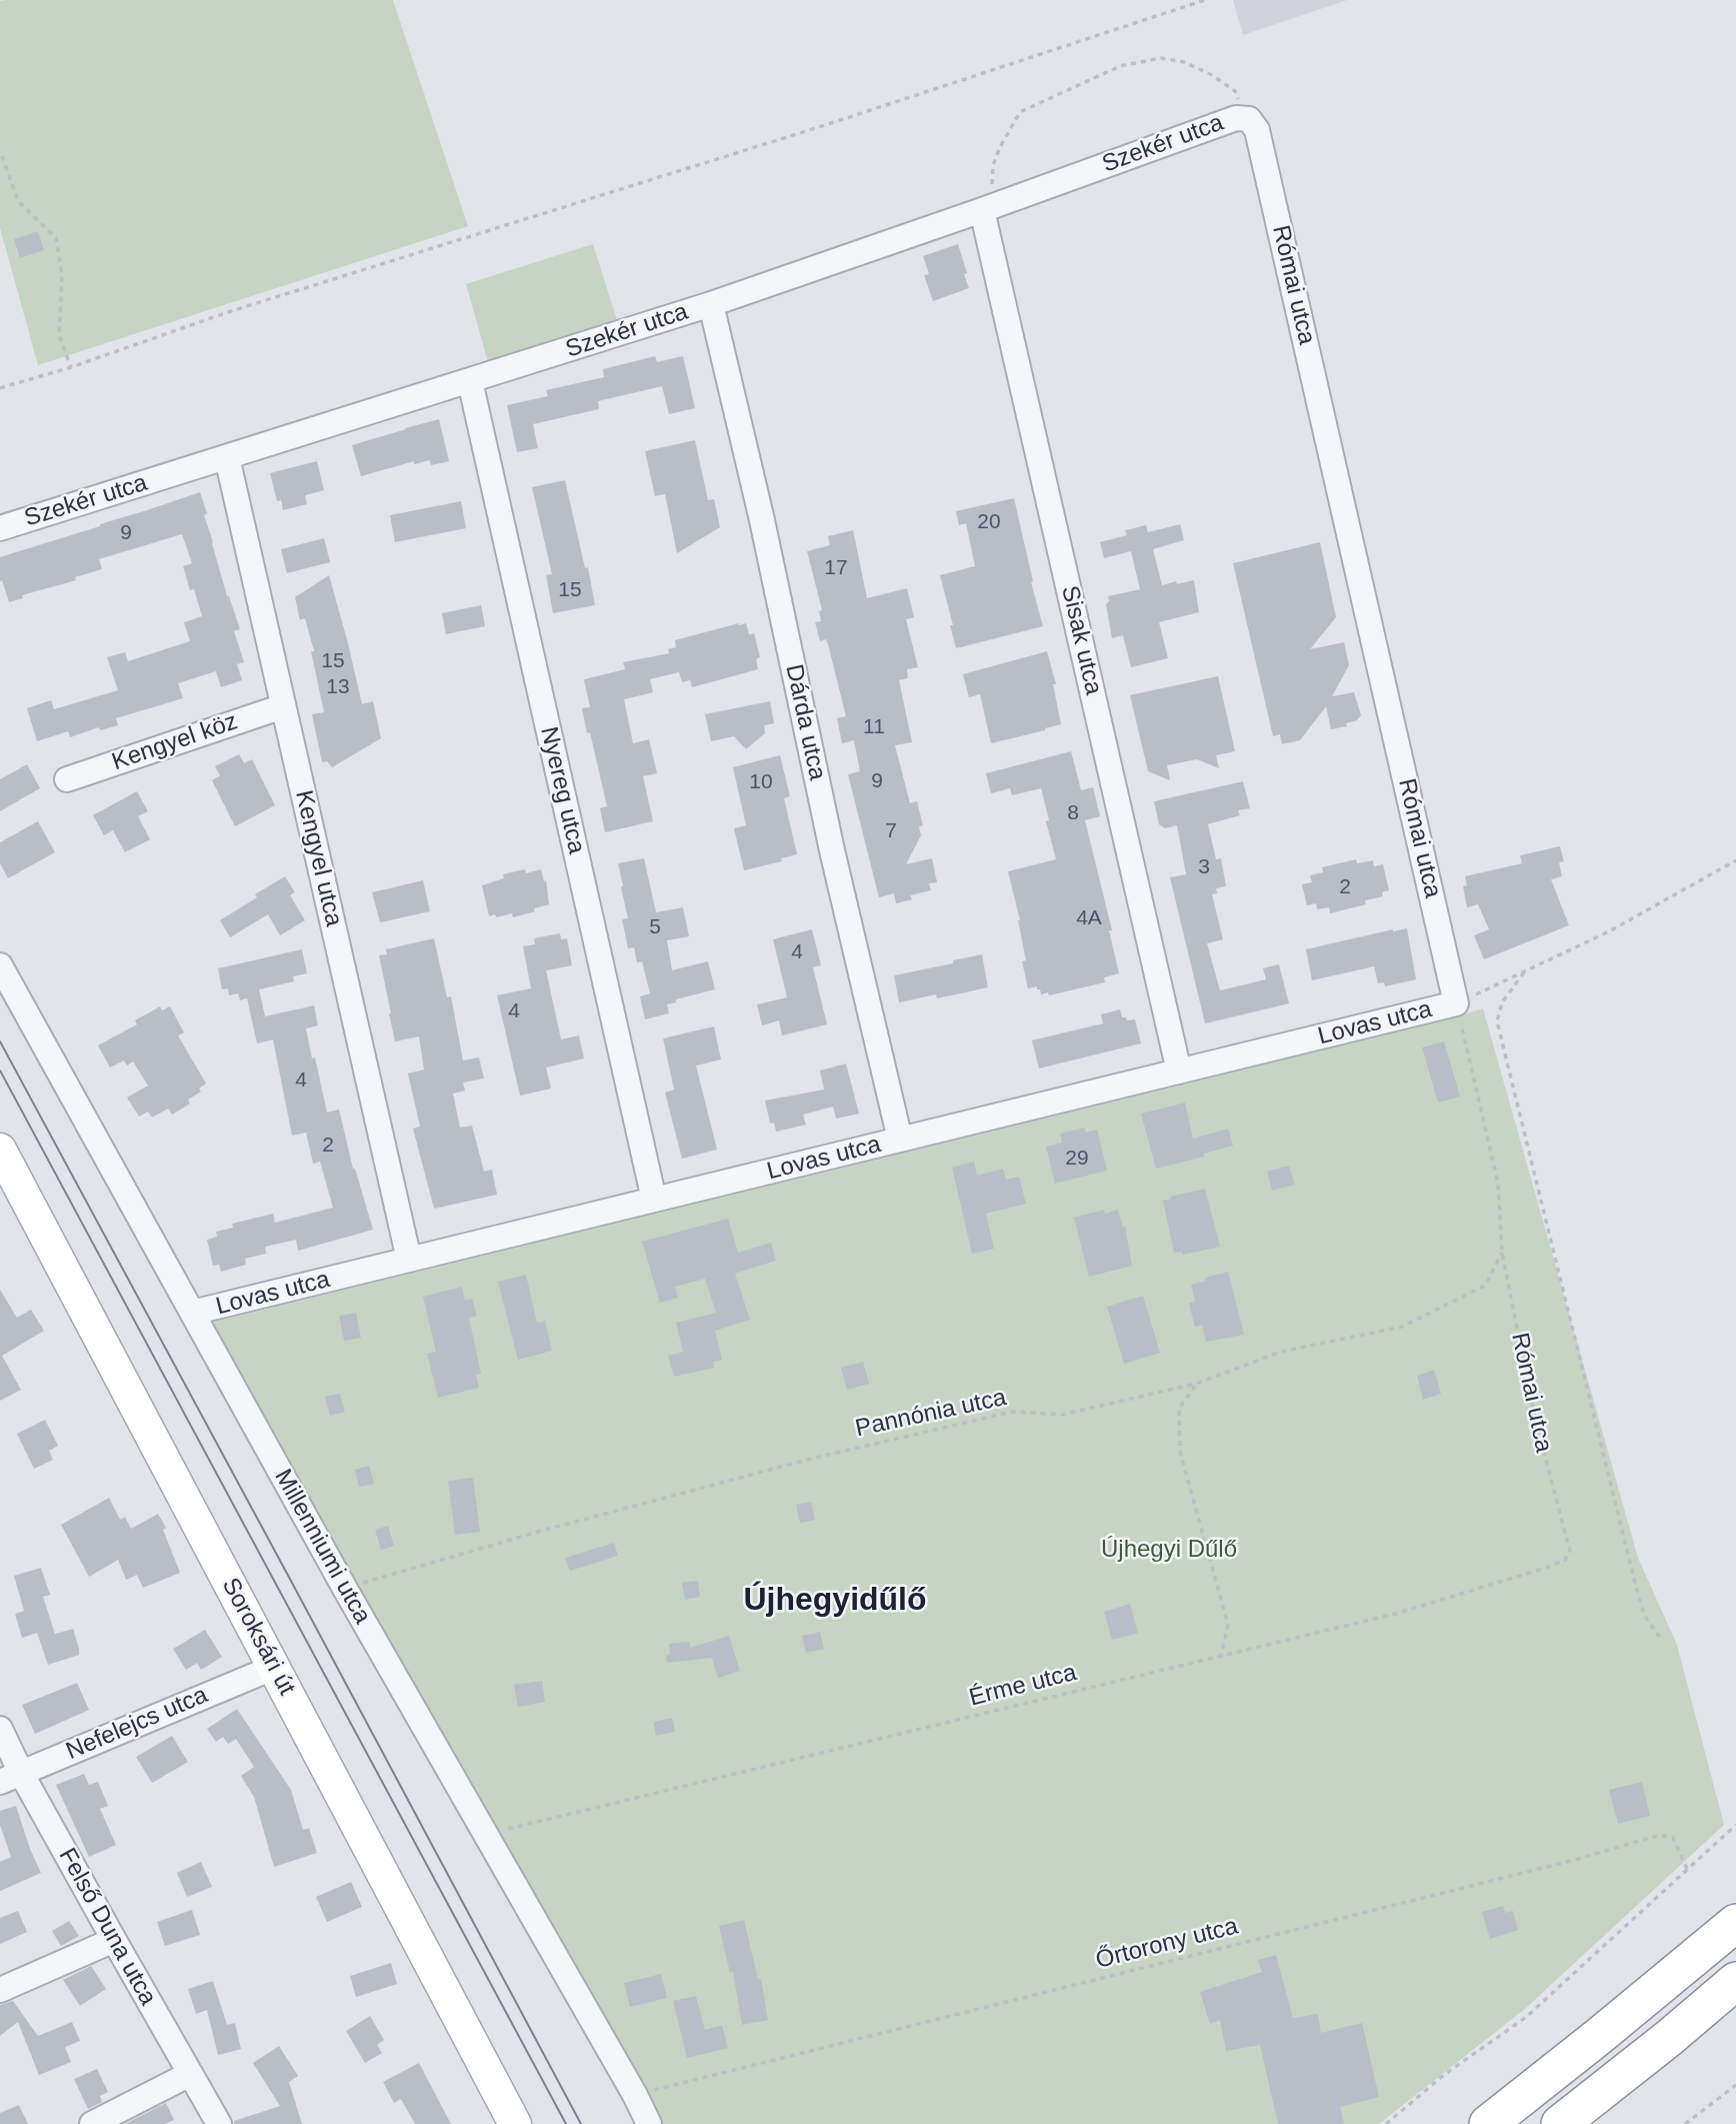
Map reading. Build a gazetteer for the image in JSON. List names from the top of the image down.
{
  "streets": {
    "main road": ["Soroksári út"],
    "street": [
      "Szekér utca",
      "Római utca",
      "Sisak utca",
      "Dárda utca",
      "Kengyel köz",
      "Nyereg utca",
      "Kengyel utca",
      "Lovas utca",
      "Millenniumi utca",
      "Nefelejcs utca",
      "Felső Duna utca"
    ],
    "path": ["Pannónia utca", "Érme utca", "Őrtorony utca"]
  },
  "crossings": [
    ["Szekér utca", "Római utca"],
    ["Szekér utca", "Sisak utca"],
    ["Szekér utca", "Dárda utca"],
    ["Szekér utca", "Nyereg utca"],
    ["Szekér utca", "Kengyel utca"],
    ["Római utca", "Lovas utca"],
    ["Római utca", "Pannónia utca"],
    ["Római utca", "Érme utca"],
    ["Sisak utca", "Lovas utca"],
    ["Dárda utca", "Lovas utca"],
    ["Kengyel köz", "Kengyel utca"],
    ["Nyereg utca", "Lovas utca"],
    ["Kengyel utca", "Lovas utca"],
    ["Lovas utca", "Millenniumi utca"],
    ["Pannónia utca", "Millenniumi utca"],
    ["Millenniumi utca", "Érme utca"],
    ["Millenniumi utca", "Őrtorony utca"],
    ["Soroksári út", "Nefelejcs utca"],
    ["Nefelejcs utca", "Felső Duna utca"]
  ],
  "districts": ["Újhegyidűlő"],
  "parks": ["Újhegyi Dűlő"],
  "house_numbers": [
    "20",
    "9",
    "17",
    "15",
    "15",
    "13",
    "11",
    "9",
    "10",
    "8",
    "7",
    "3",
    "2",
    "4A",
    "5",
    "4",
    "4",
    "4",
    "2",
    "29"
  ]
}
